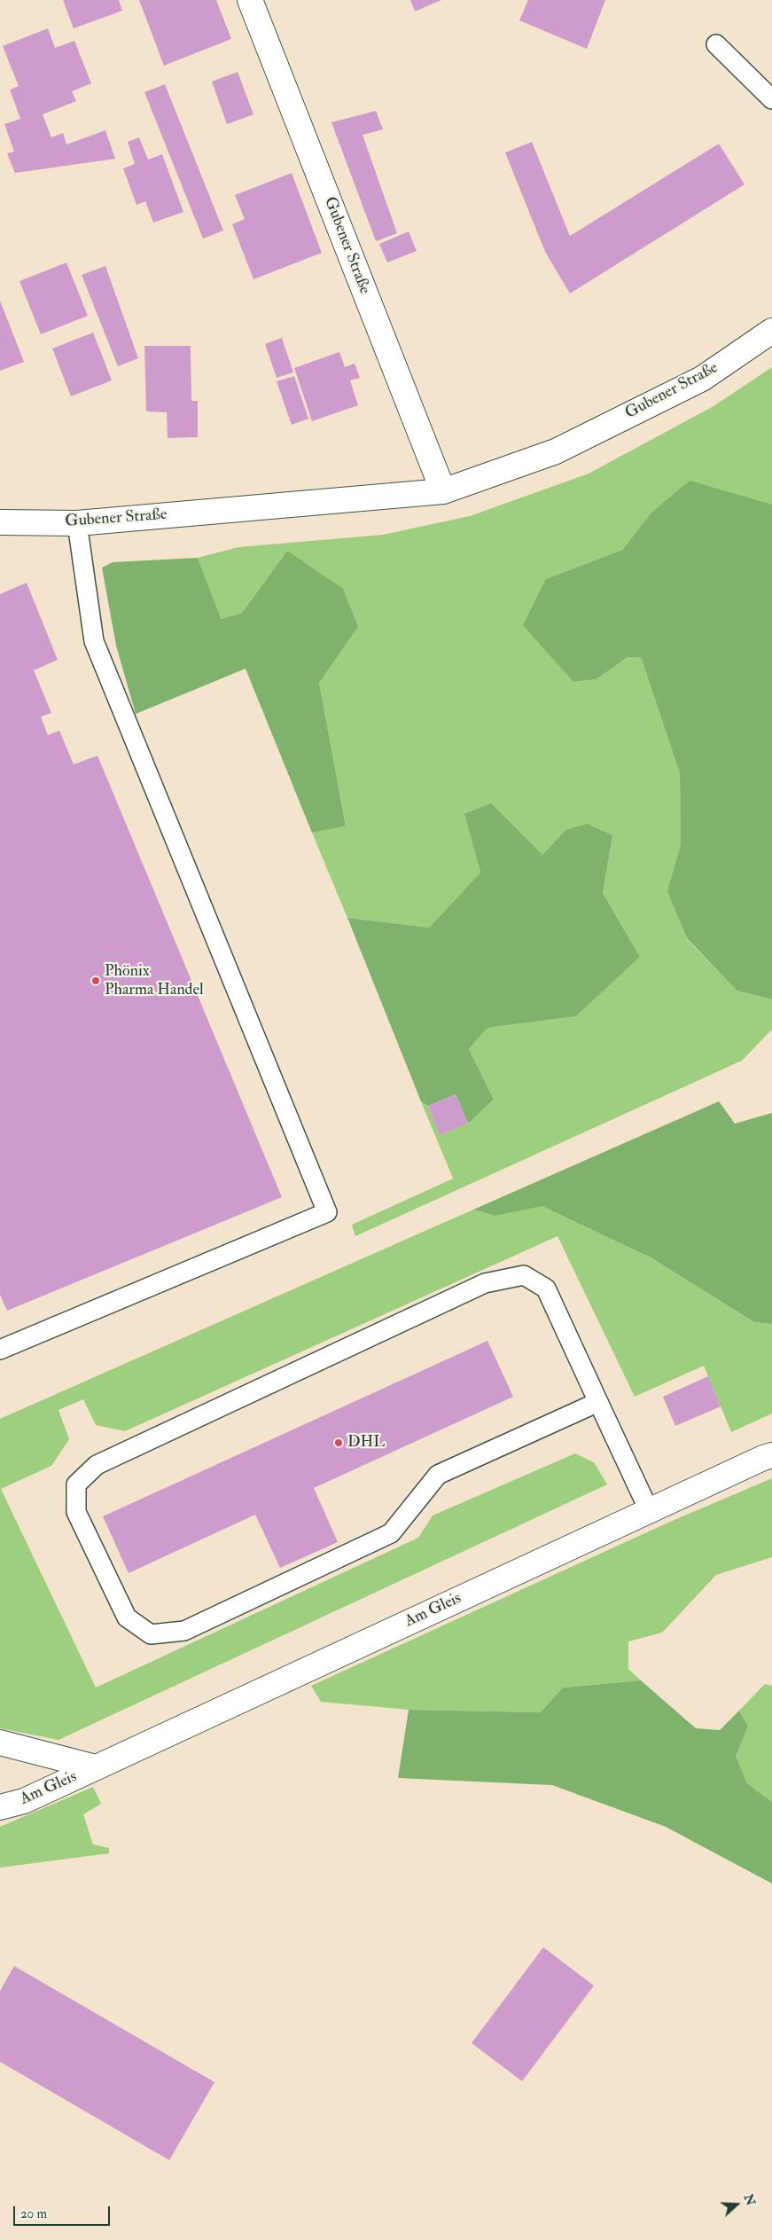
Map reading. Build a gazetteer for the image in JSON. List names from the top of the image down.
{
  "streets": {
    "street": ["Gubener Straße", "Am Gleis"]
  },
  "places": ["Phönix Pharma Handel", "DHL"],
  "scale_bar": "20 m",
  "north": "right"
}
